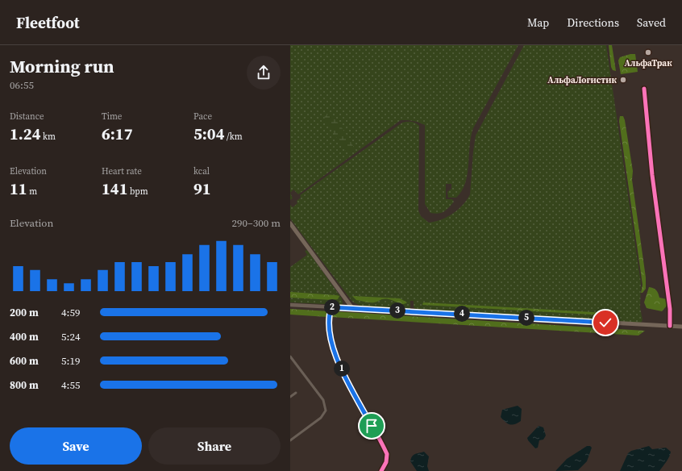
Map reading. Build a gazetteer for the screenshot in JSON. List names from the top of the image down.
{
  "places": ["АльфаТрак", "АльфаЛогистик"],
  "page": {
    "header": "Fleetfoot",
    "nav": ["Map", "Directions", "Saved"],
    "heading": ["Morning run", "06:55"],
    "stats": [
      ["Distance", "1.24 km"],
      ["Time", "6:17"],
      ["Pace", "5:04 /km"],
      ["Elevation", "11 m"],
      ["Heart rate", "141 bpm"],
      ["kcal", "91"]
    ],
    "chart": ["Elevation", "290–300 m"],
    "pins": [
      "2",
      "3",
      "4",
      "5",
      "1"
    ],
    "list": [
      {
        "name": "200 m",
        "note": "4:59"
      },
      {
        "name": "400 m",
        "note": "5:24"
      },
      {
        "name": "600 m",
        "note": "5:19"
      },
      {
        "name": "800 m",
        "note": "4:55"
      }
    ],
    "buttons": ["Save", "Share"]
  }
}
